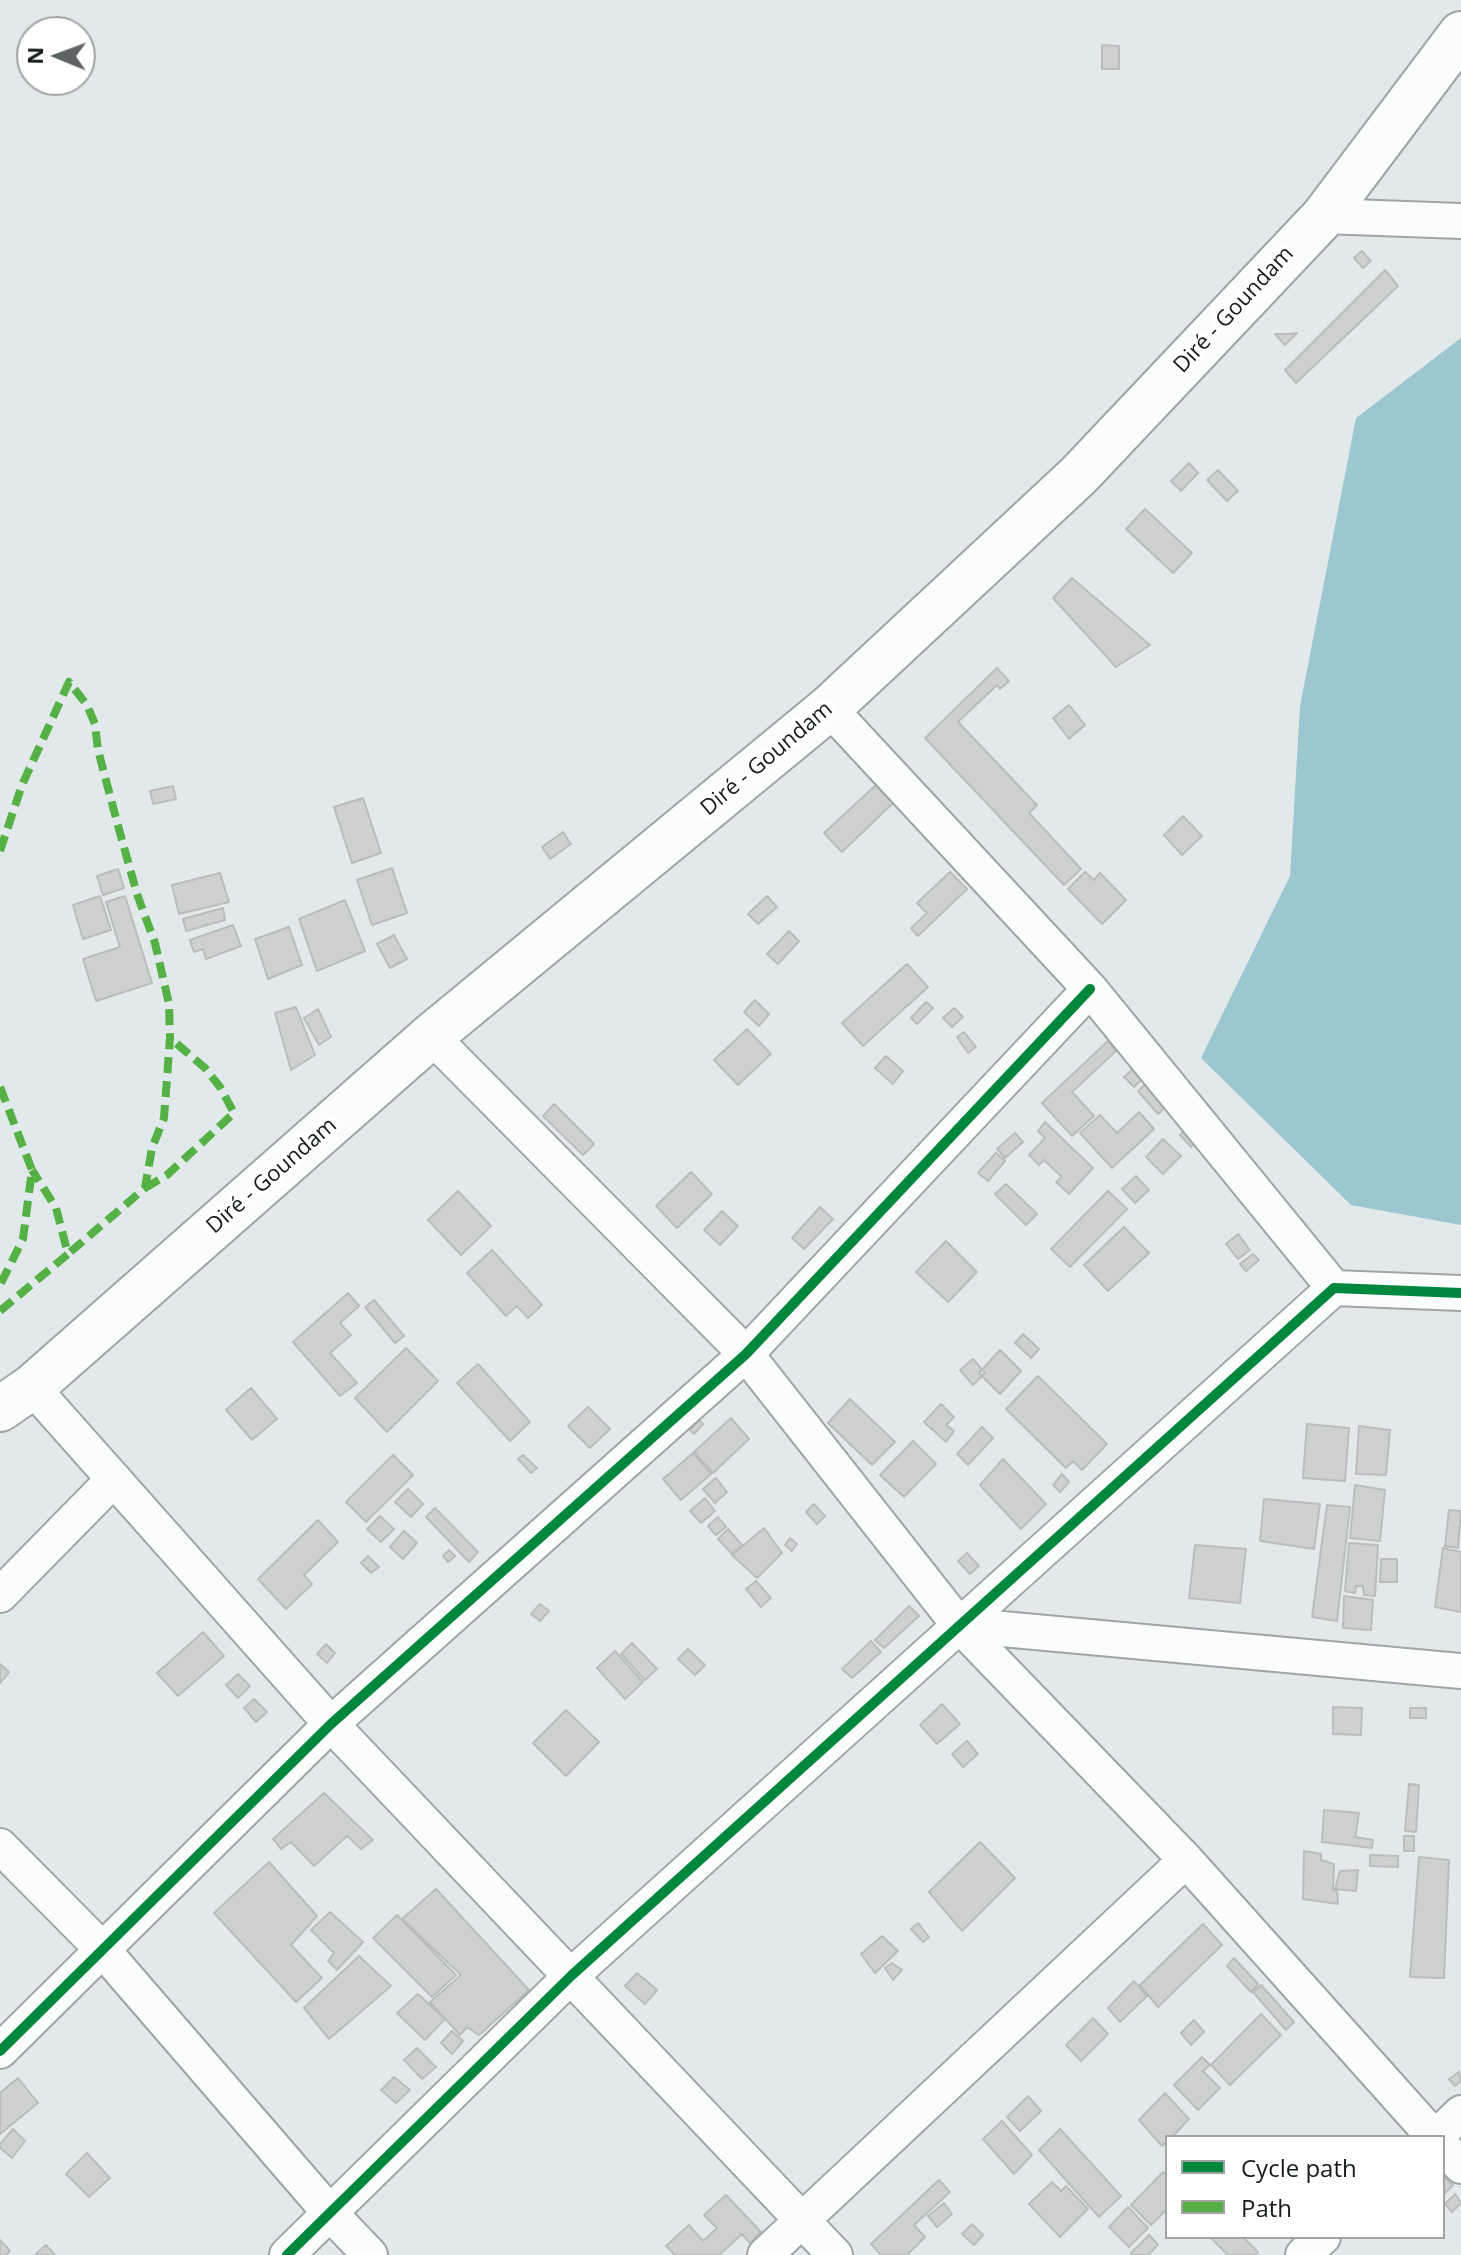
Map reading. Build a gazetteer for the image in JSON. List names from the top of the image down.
{
  "streets": {
    "main road": ["Diré - Goundam"]
  },
  "legend": ["Cycle path", "Path"],
  "north": "left"
}
